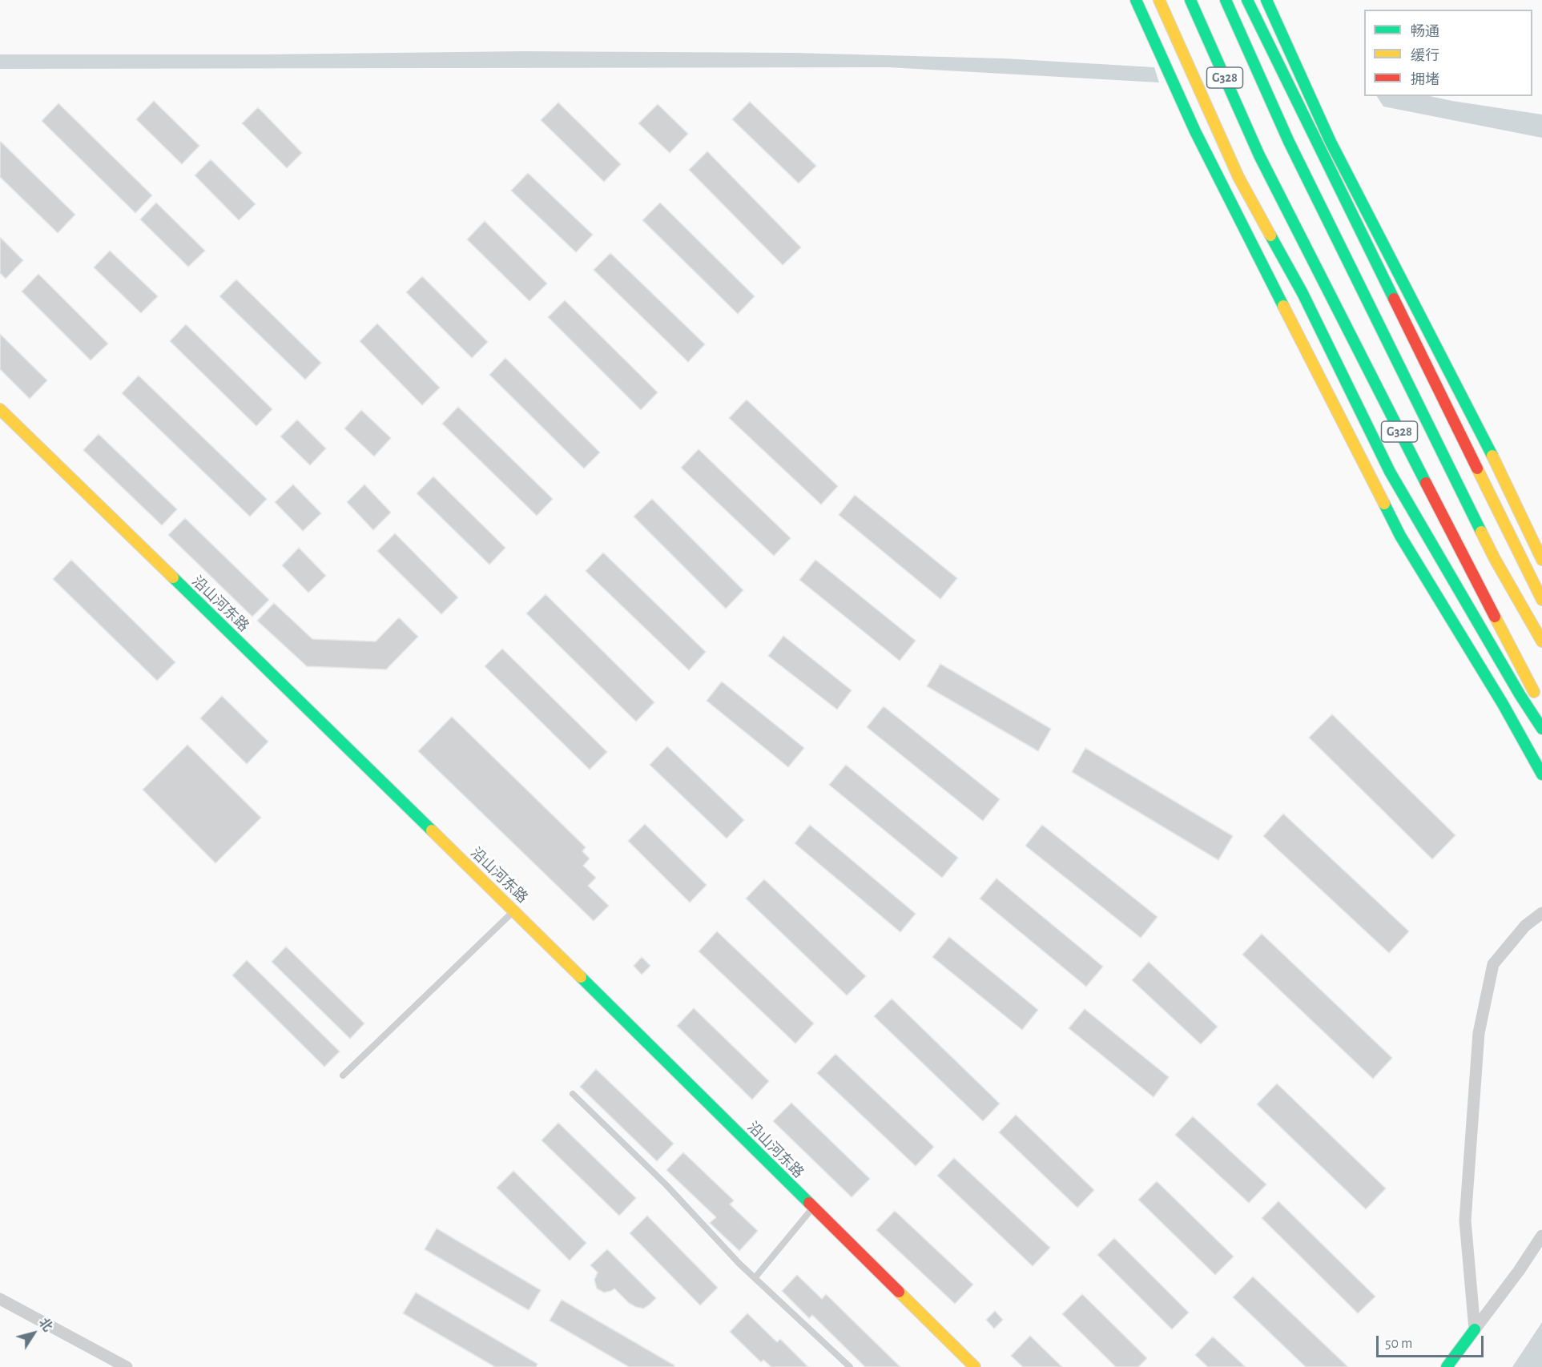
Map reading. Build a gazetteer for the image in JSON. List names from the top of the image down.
{
  "streets": {
    "main road": ["G328", "沿山河东路"]
  },
  "legend": ["畅通", "缓行", "拥堵"],
  "scale_bar": "50 m",
  "north": "top right"
}
